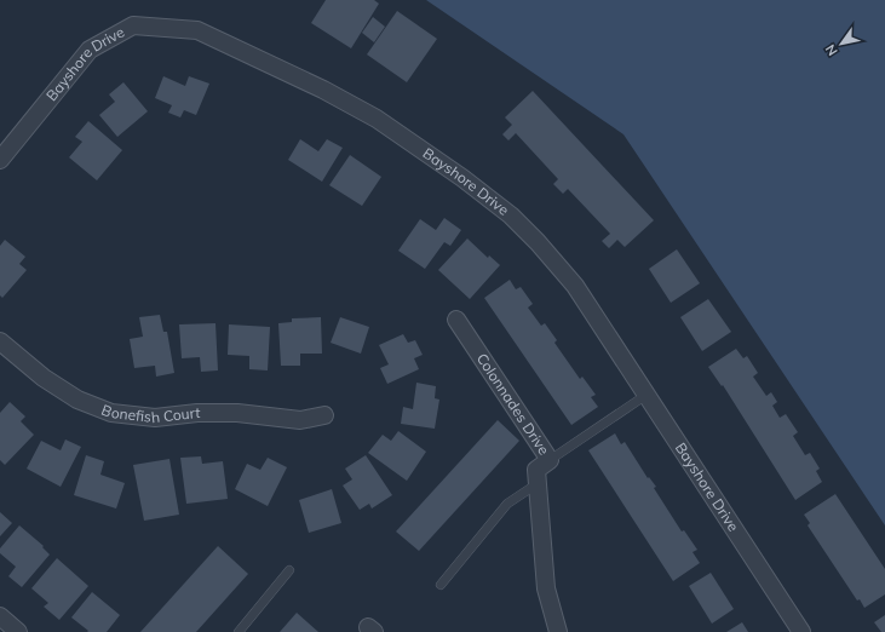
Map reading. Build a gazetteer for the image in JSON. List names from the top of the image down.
{
  "streets": {
    "street": ["Bayshore Drive", "Colonnades Drive", "Bonefish Court"]
  },
  "north": "bottom left"
}
